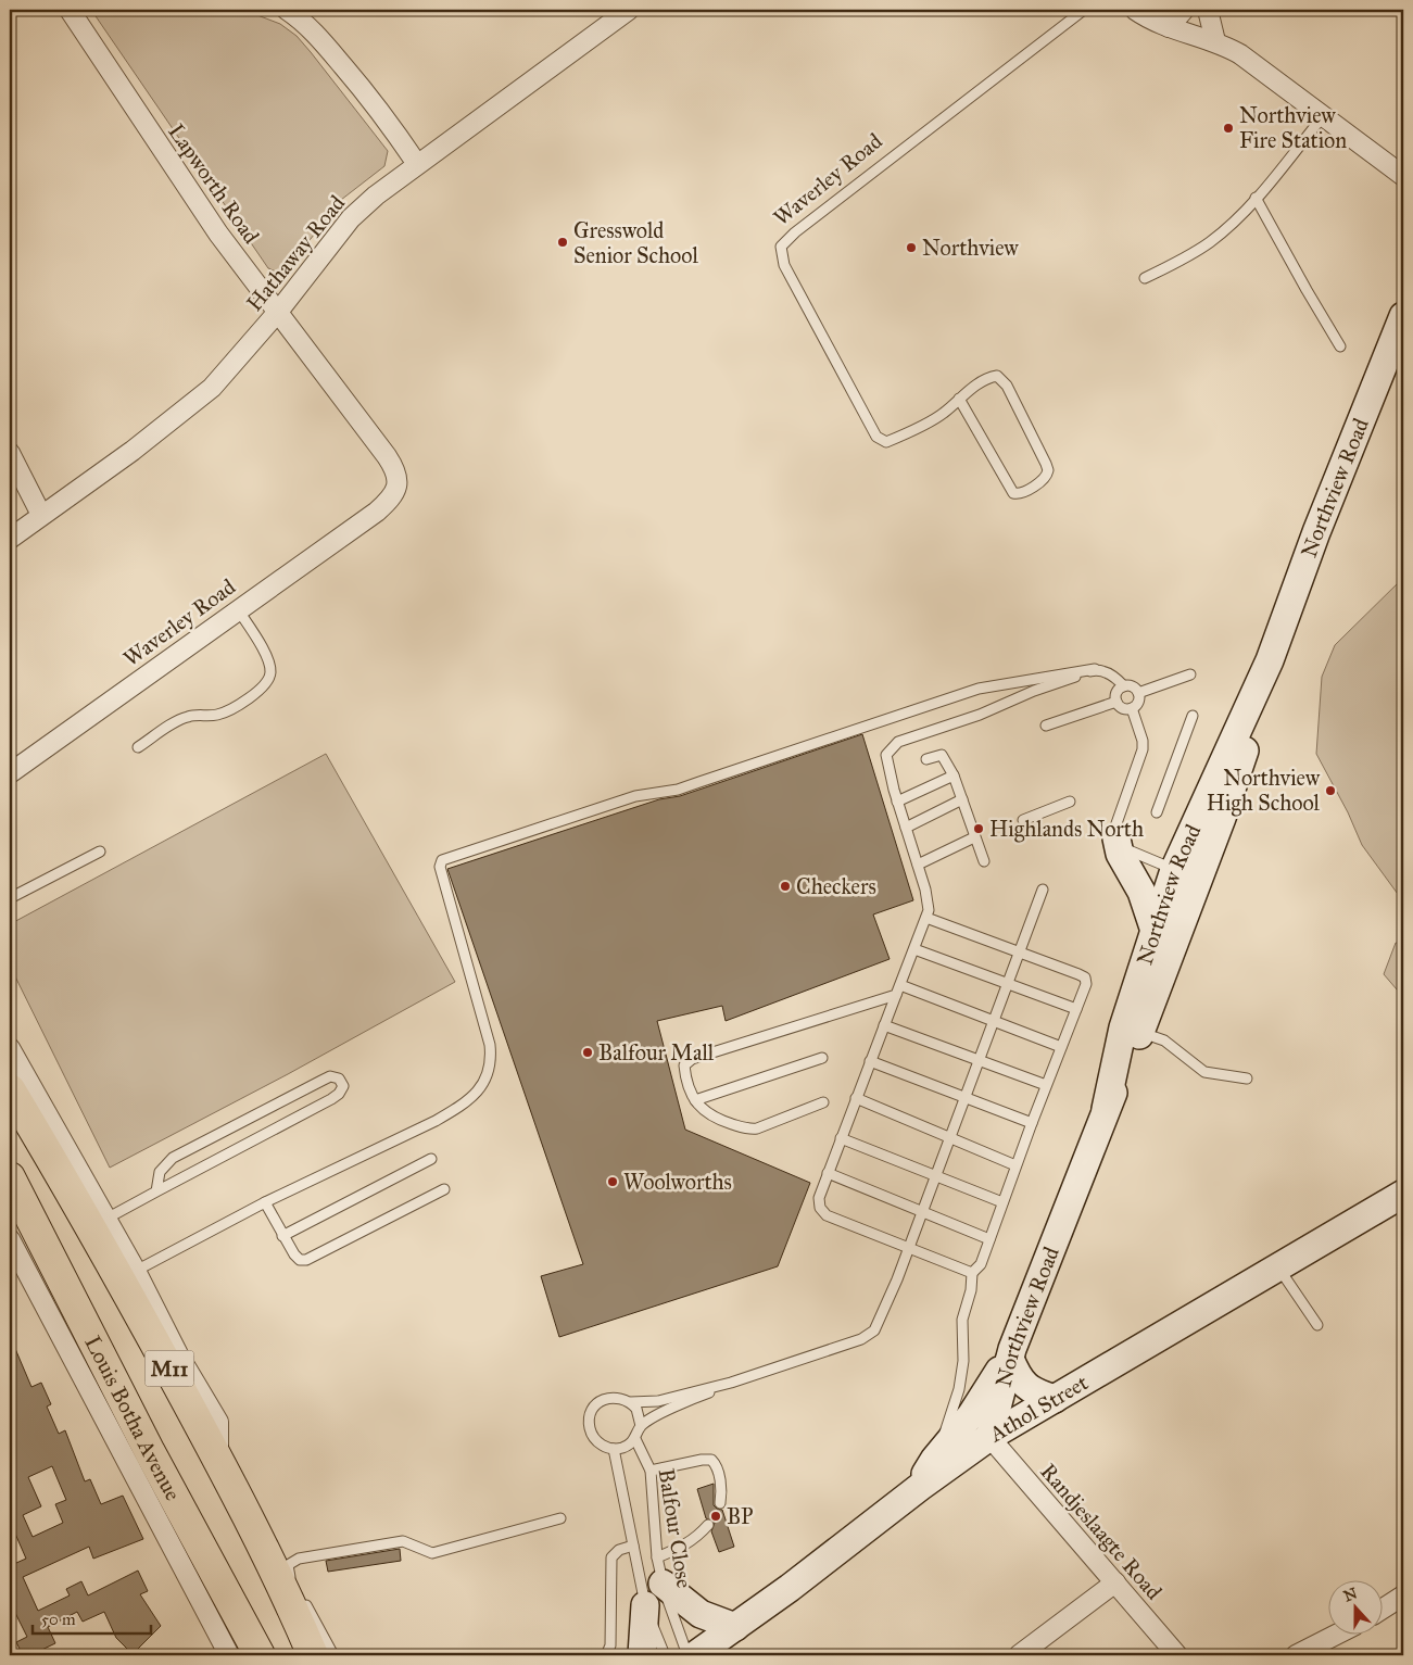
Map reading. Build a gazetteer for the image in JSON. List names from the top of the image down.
{
  "streets": {
    "main road": [
      "Northview Road",
      "M11",
      "Athol Street",
      "Louis Botha Avenue"
    ],
    "street": [
      "Waverley Road",
      "Lapworth Road",
      "Hathaway Road",
      "Randjeslaagte Road"
    ],
    "lane": ["Balfour Close"]
  },
  "crossings": [
    ["Waverley Road", "Lapworth Road"],
    ["Lapworth Road", "Hathaway Road"],
    ["Northview Road", "Athol Street"],
    ["Northview Road", "Randjeslaagte Road"],
    ["Athol Street", "Randjeslaagte Road"]
  ],
  "places": [
    "Northview Fire Station",
    "Gresswold Senior School",
    "Northview",
    "Northview High School",
    "Highlands North",
    "Checkers",
    "Balfour Mall",
    "Woolworths",
    "BP"
  ],
  "scale_bar": "50 m",
  "north": "top"
}
